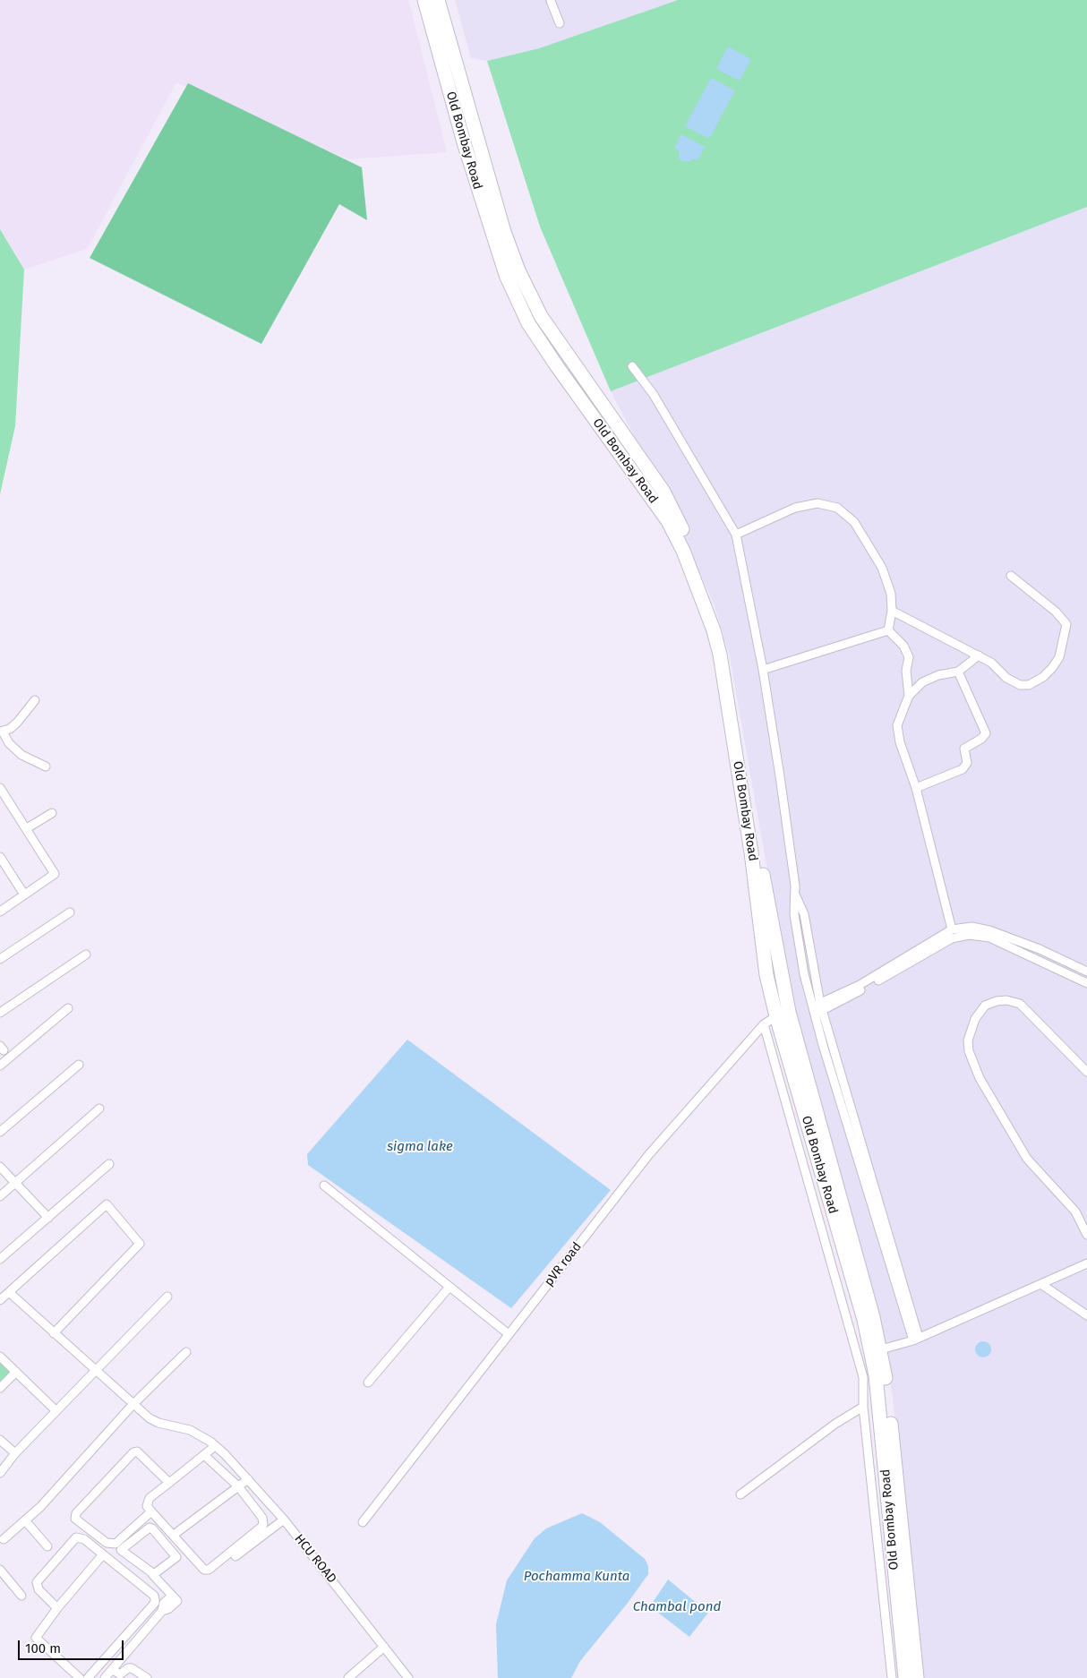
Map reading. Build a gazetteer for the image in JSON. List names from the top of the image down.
{
  "streets": {
    "main road": ["Old Bombay Road"],
    "street": ["pVR road", "HCU ROAD"]
  },
  "crossings": [
    ["Old Bombay Road", "pVR road"]
  ],
  "water": ["sigma lake", "Pochamma Kunta", "Chambal pond"],
  "scale_bar": "100 m"
}
